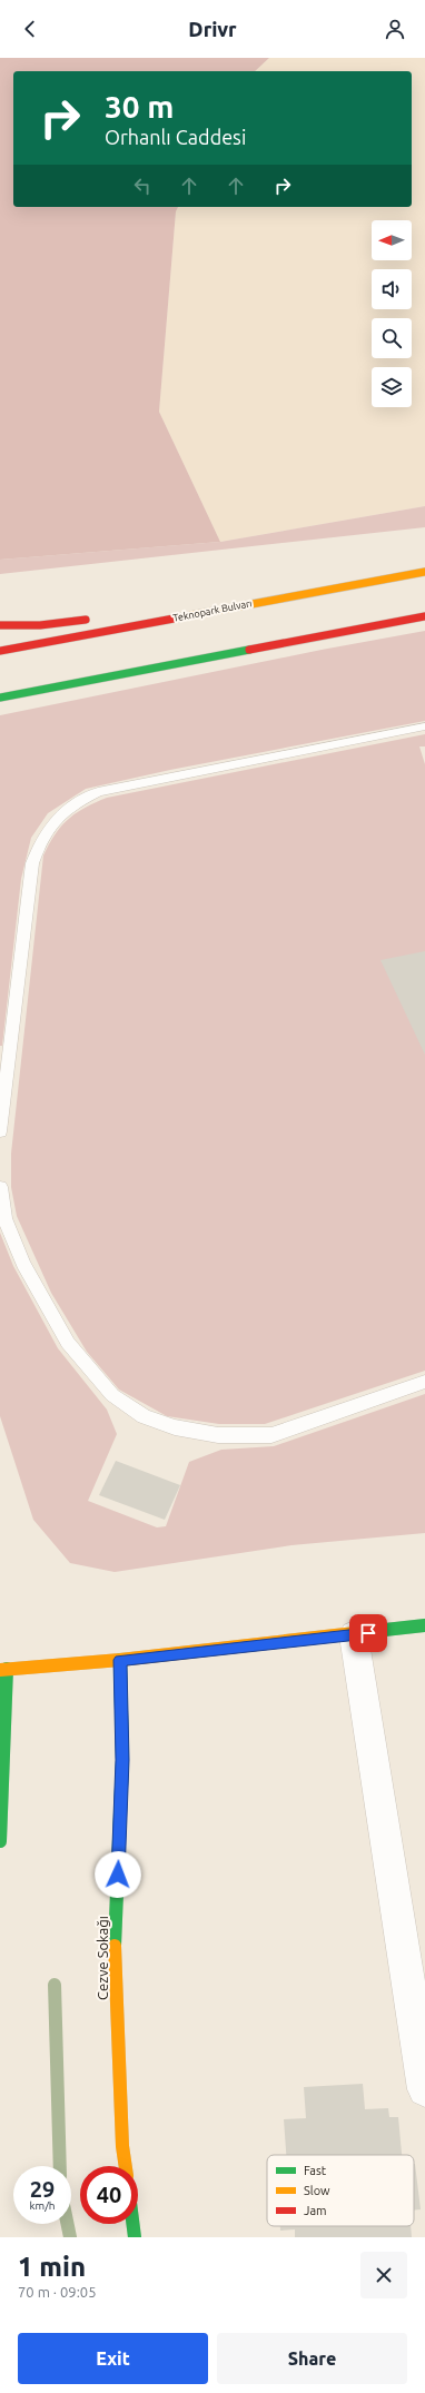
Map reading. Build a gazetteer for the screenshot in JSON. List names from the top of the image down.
{
  "streets": {
    "main road": ["Teknopark Bulvarı", "Cezve Sokağı"]
  },
  "legend": ["Fast", "Slow", "Jam"],
  "north": "left",
  "page": {
    "header": "Drivr",
    "turn": ["30 m", "Orhanlı Caddesi"],
    "speed": "29 km/h",
    "limit": "40",
    "heading": ["1 min", "70 m · 09:05"],
    "buttons": ["Exit", "Share"]
  }
}
